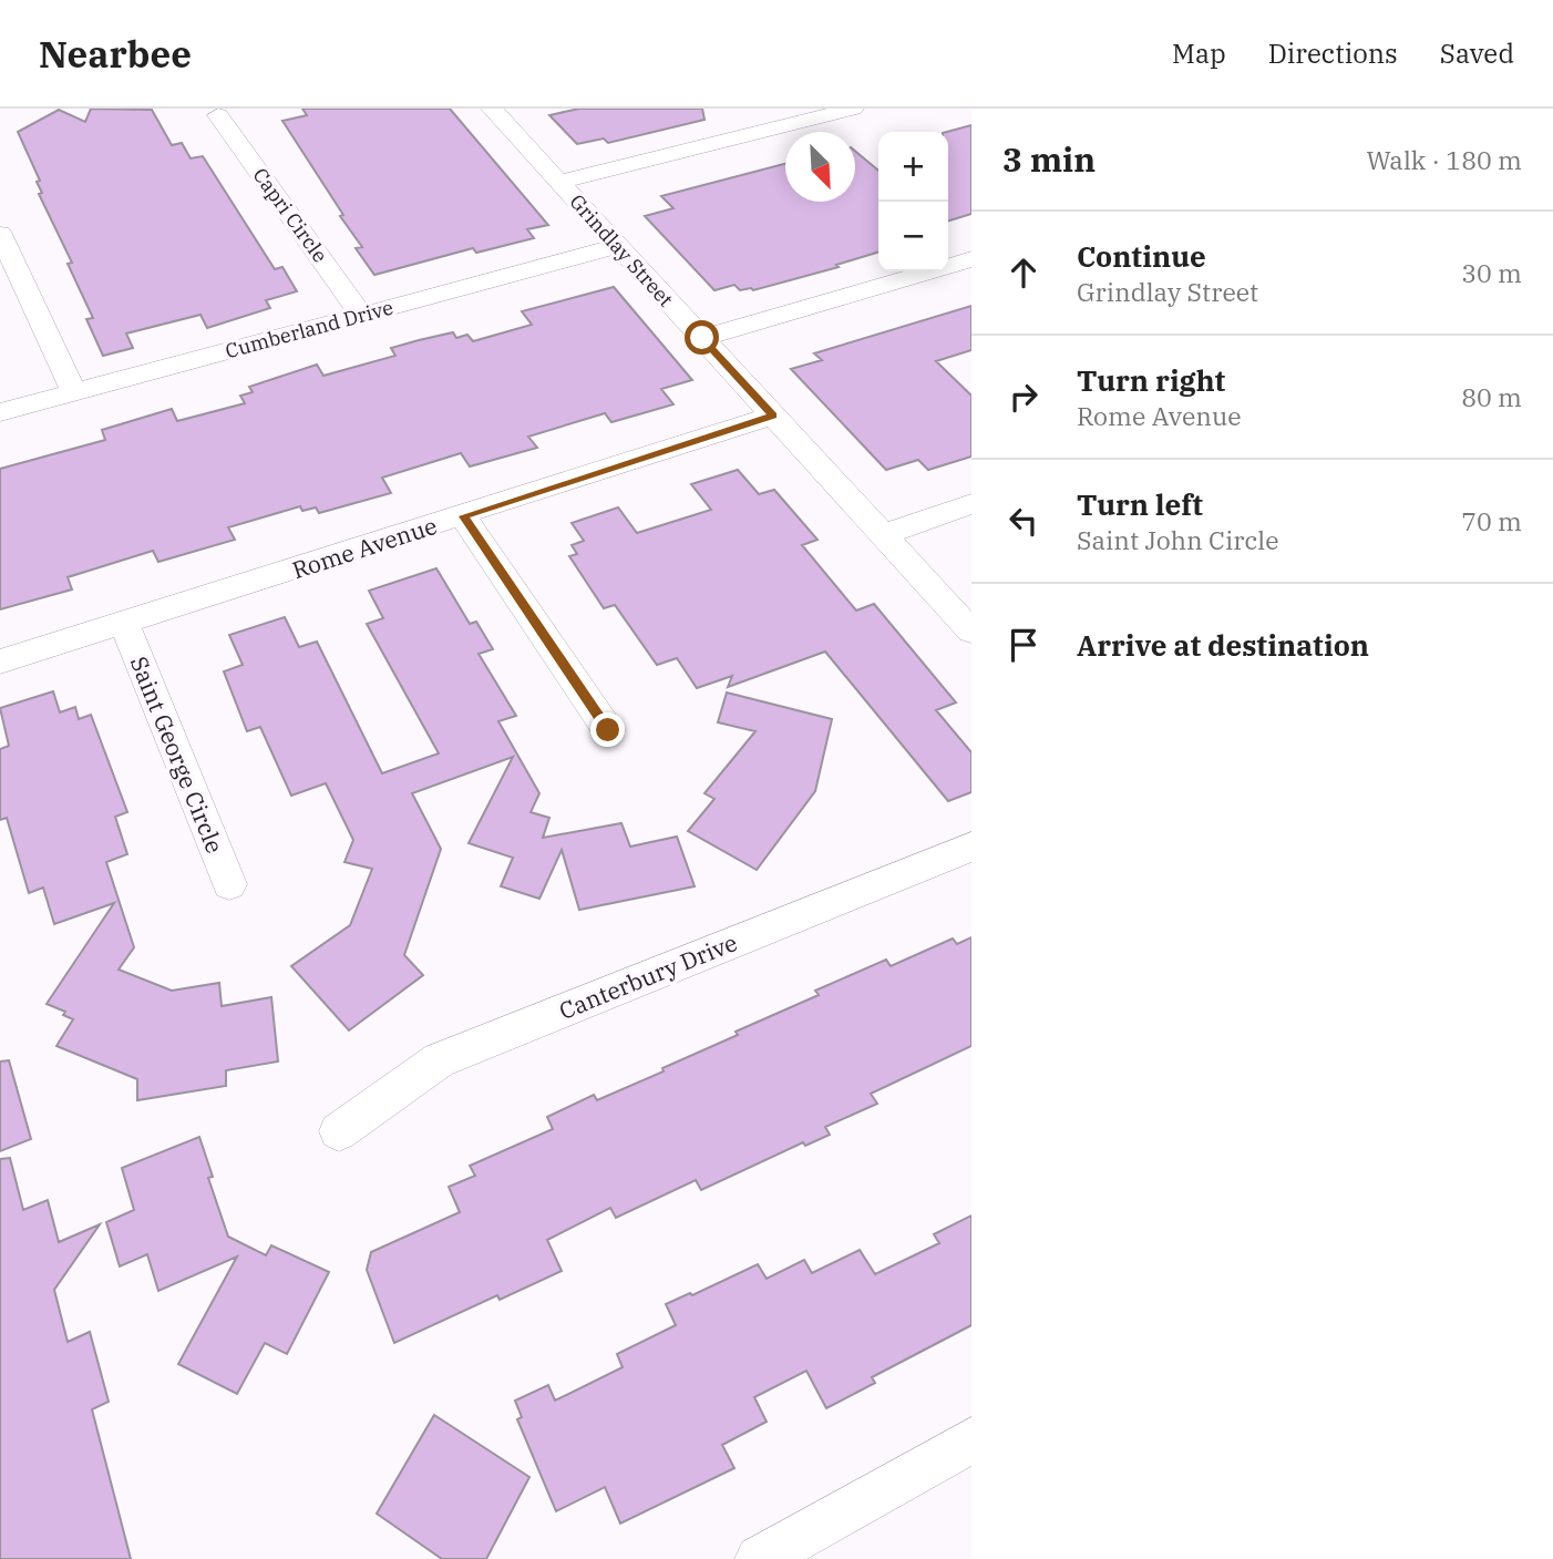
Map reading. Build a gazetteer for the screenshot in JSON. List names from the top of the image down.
{
  "streets": {
    "street": [
      "Capri Circle",
      "Grindlay Street",
      "Cumberland Drive",
      "Rome Avenue",
      "Saint George Circle",
      "Canterbury Drive"
    ]
  },
  "crossings": [
    ["Capri Circle", "Cumberland Drive"],
    ["Grindlay Street", "Cumberland Drive"],
    ["Grindlay Street", "Rome Avenue"],
    ["Rome Avenue", "Saint George Circle"]
  ],
  "north": "bottom right",
  "page": {
    "header": "Nearbee",
    "nav": ["Map", "Directions", "Saved"],
    "heading": ["3 min", "Walk · 180 m"],
    "map_buttons": ["+", "−"],
    "list": [
      ["Continue", "Grindlay Street", "30 m"],
      ["Turn right", "Rome Avenue", "80 m"],
      ["Turn left", "Saint John Circle", "70 m"],
      "Arrive at destination"
    ]
  }
}
